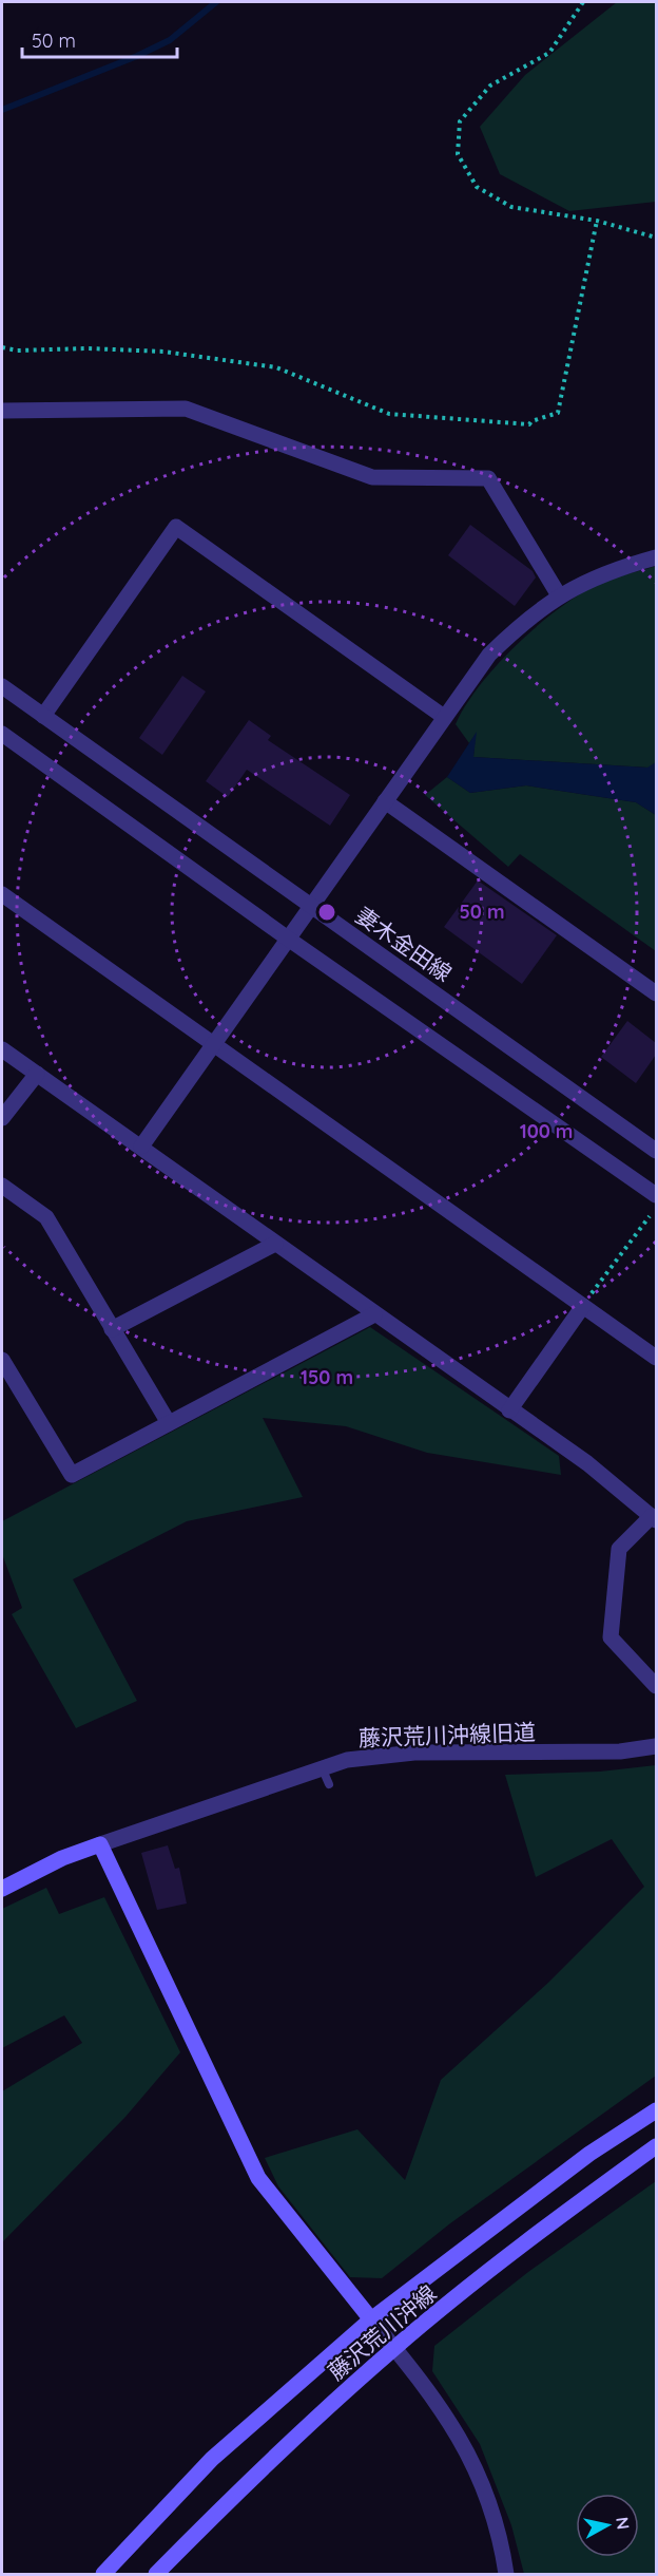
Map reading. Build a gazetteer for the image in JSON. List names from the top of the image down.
{
  "streets": {
    "main road": ["藤沢荒川沖線"],
    "street": ["妻木金田線", "藤沢荒川沖線旧道"]
  },
  "crossings": [
    ["藤沢荒川沖線旧道", "藤沢荒川沖線"]
  ],
  "scale_bar": "50 m",
  "north": "right",
  "rings": ["50 m", "100 m", "150 m"]
}
